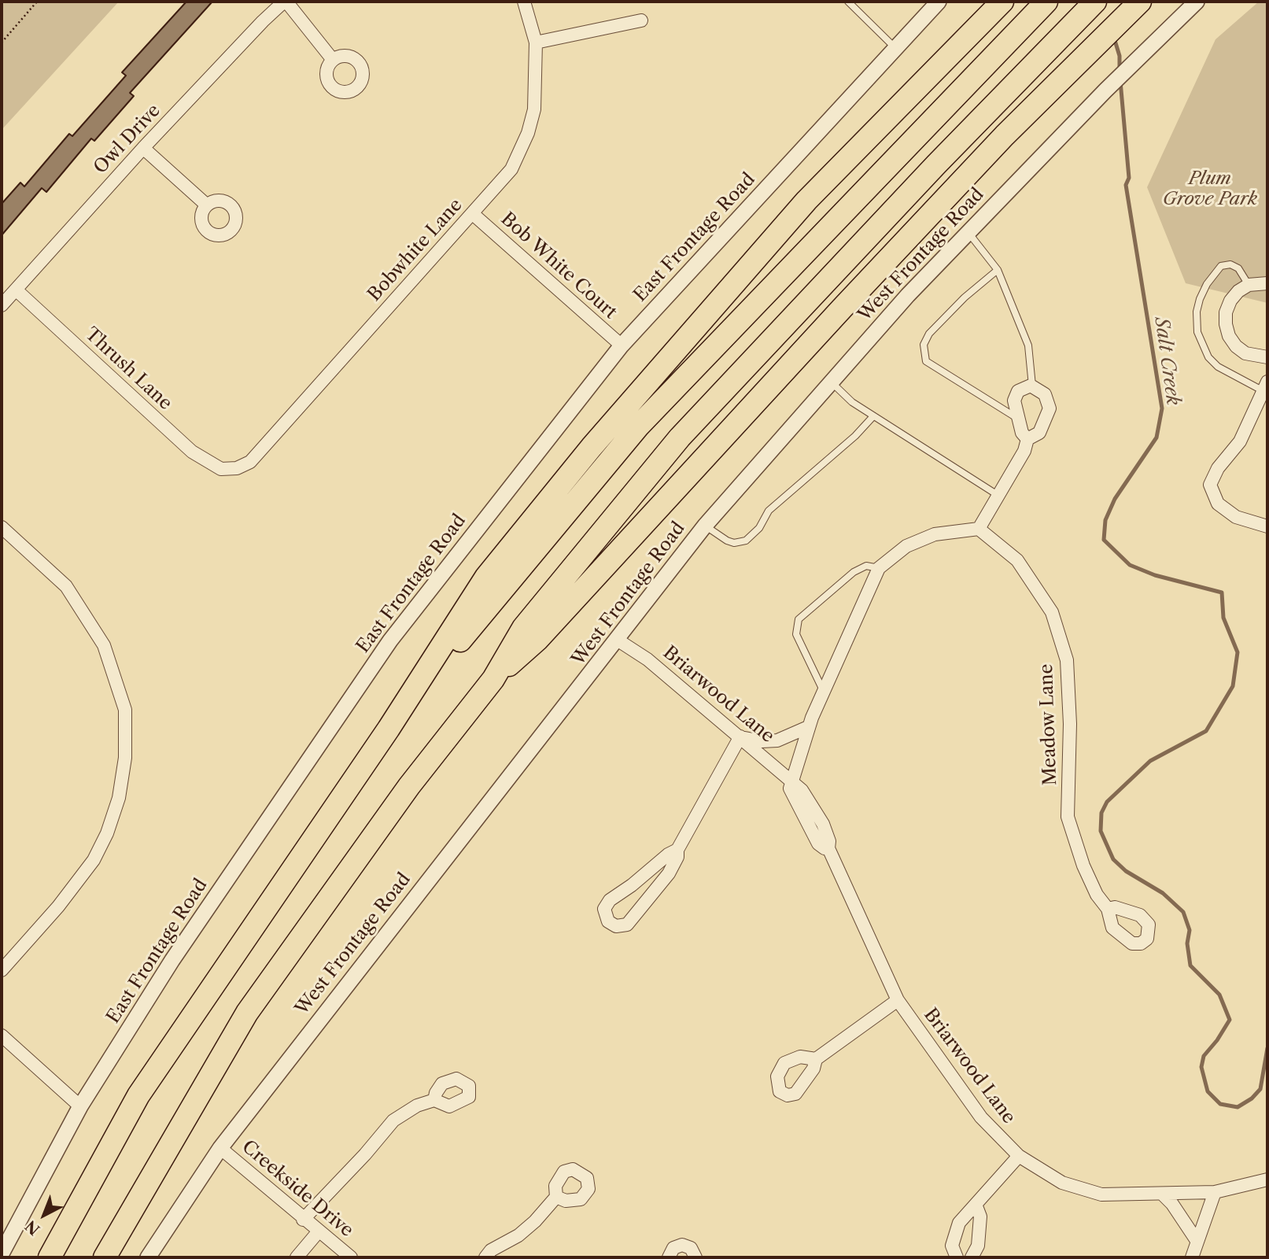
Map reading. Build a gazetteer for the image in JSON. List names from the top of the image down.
{
  "streets": {
    "street": [
      "Owl Drive",
      "East Frontage Road",
      "Bobwhite Lane",
      "West Frontage Road",
      "Bob White Court",
      "Thrush Lane",
      "Briarwood Lane",
      "Meadow Lane",
      "Creekside Drive"
    ]
  },
  "crossings": [
    ["Owl Drive", "Thrush Lane"],
    ["East Frontage Road", "Bob White Court"],
    ["Bobwhite Lane", "Bob White Court"],
    ["Bobwhite Lane", "Thrush Lane"],
    ["West Frontage Road", "Briarwood Lane"],
    ["West Frontage Road", "Creekside Drive"]
  ],
  "water": ["Salt Creek"],
  "parks": ["Plum Grove Park"],
  "north": "bottom left"
}
